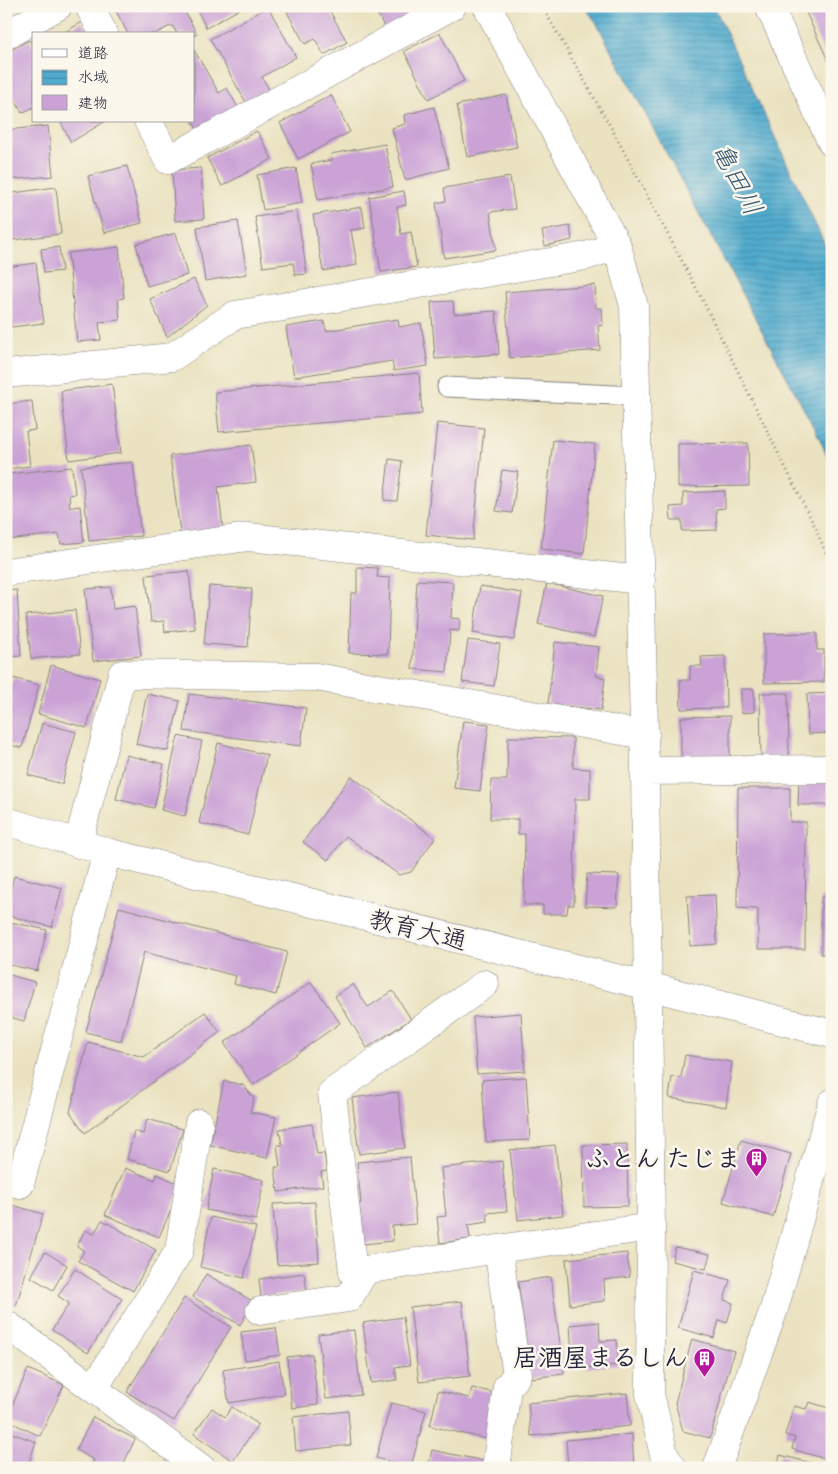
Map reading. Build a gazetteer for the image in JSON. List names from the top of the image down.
{
  "streets": {
    "street": ["教育大通"]
  },
  "water": ["亀田川"],
  "places": {
    "building": ["ふとん たじま", "居酒屋まるしん"]
  },
  "legend": ["道路", "水域", "建物"]
}
